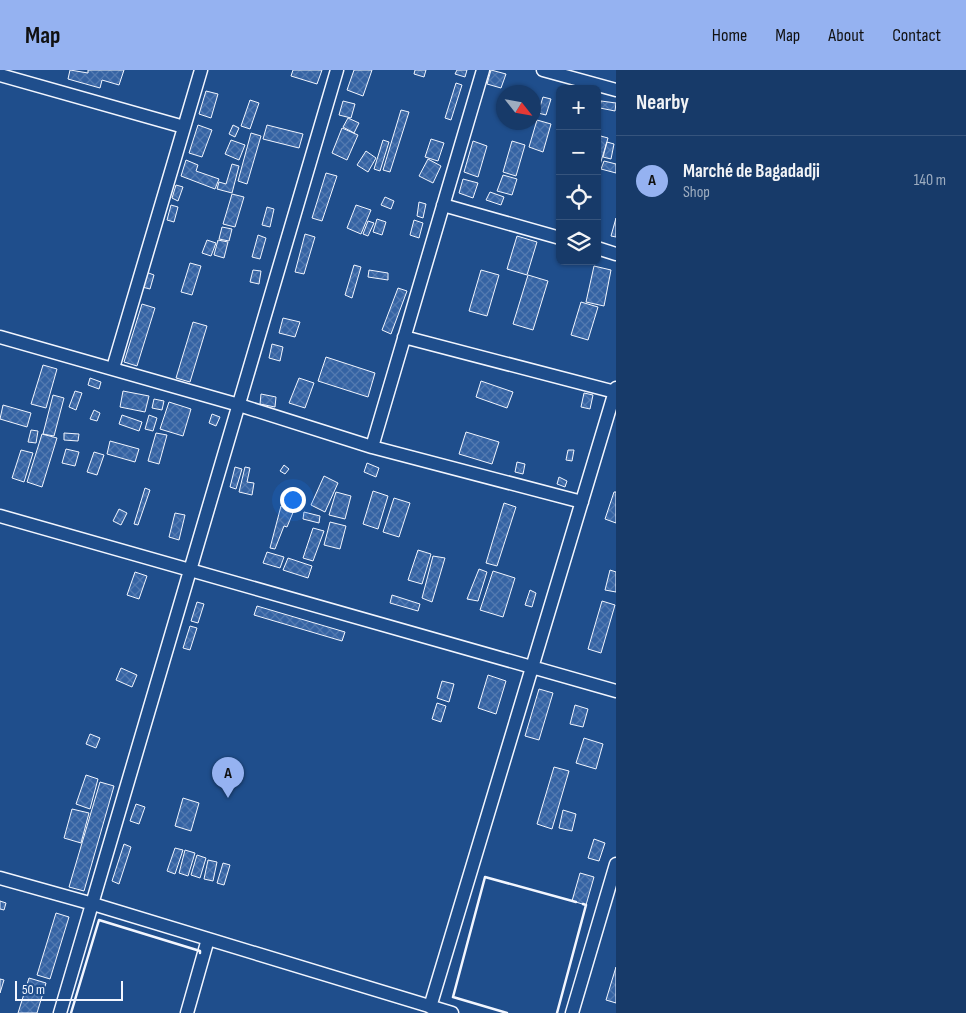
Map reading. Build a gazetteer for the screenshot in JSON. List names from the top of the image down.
{
  "scale_bar": "50 m",
  "north": "bottom right",
  "page": {
    "header": "Map",
    "nav": [
      "Home",
      "Map",
      "About",
      "Contact"
    ],
    "heading": "Nearby",
    "map_buttons": ["+", "−"],
    "list": [
      {
        "mark": "A",
        "name": "Marché de Bagadadji",
        "note": "Shop",
        "value": "140 m"
      }
    ],
    "pins": "A",
    "scale": "50 m"
  }
}
